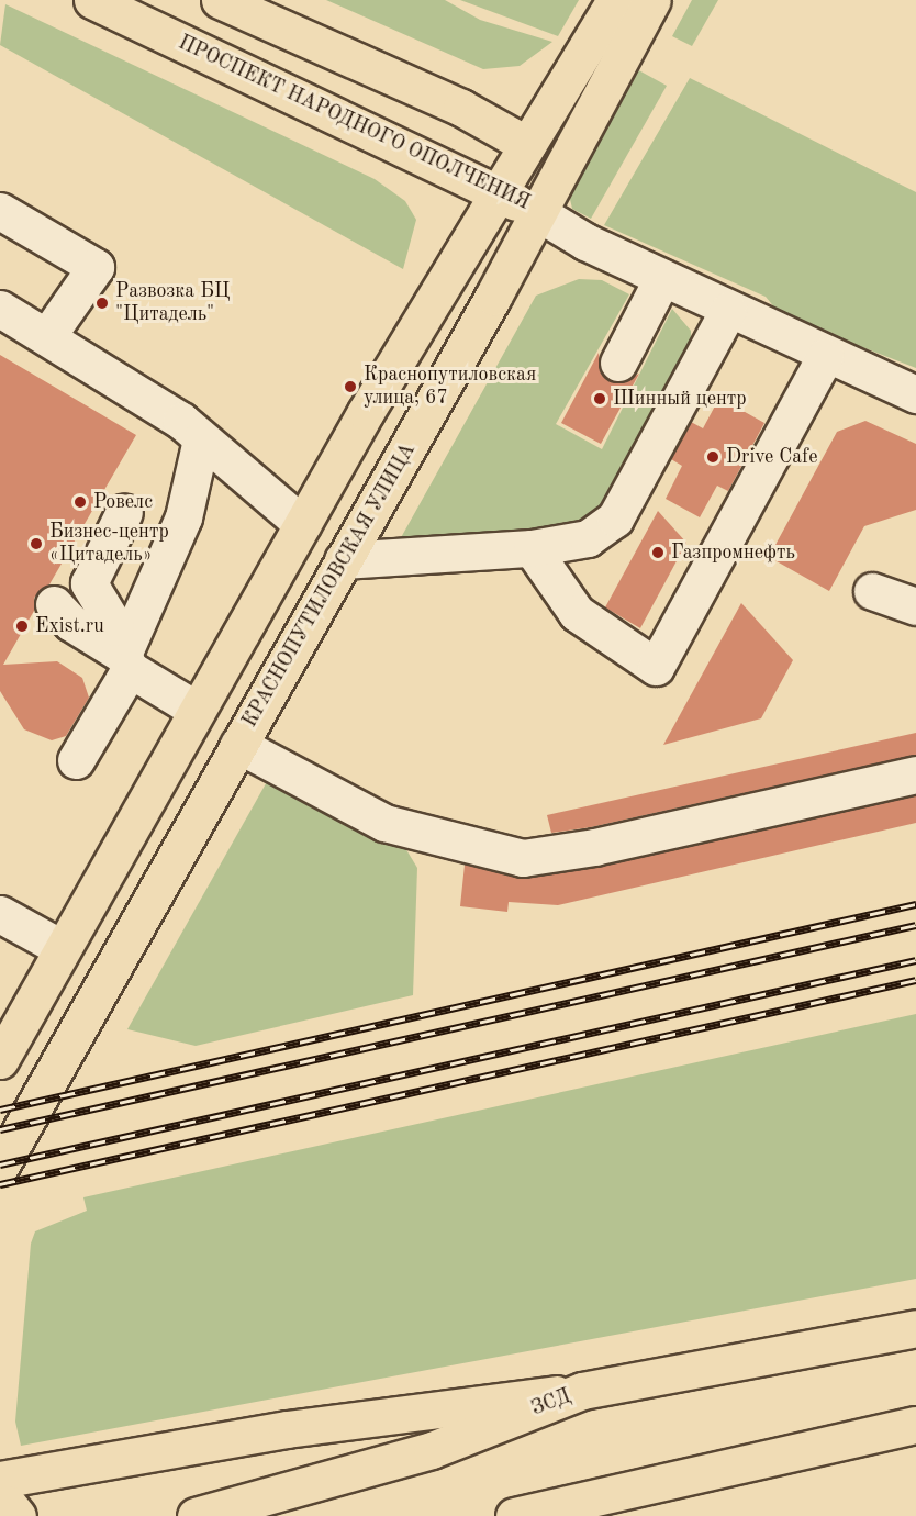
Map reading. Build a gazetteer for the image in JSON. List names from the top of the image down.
{
  "streets": {
    "main road": ["ПРОСПЕКТ НАРОДНОГО ОПОЛЧЕНИЯ", "КРАСНОПУТИЛОВСКАЯ УЛИЦА", "ЗСД"]
  },
  "crossings": [
    ["ПРОСПЕКТ НАРОДНОГО ОПОЛЧЕНИЯ", "КРАСНОПУТИЛОВСКАЯ УЛИЦА"]
  ],
  "places": [
    "Развозка БЦ \"Цитадель\"",
    "Краснопутиловская улица, 67",
    "Шинный центр",
    "Drive Cafe",
    "Ровелс",
    "Бизнес-центр «Цитадель»",
    "Газпромнефть",
    "Exist.ru"
  ]
}
